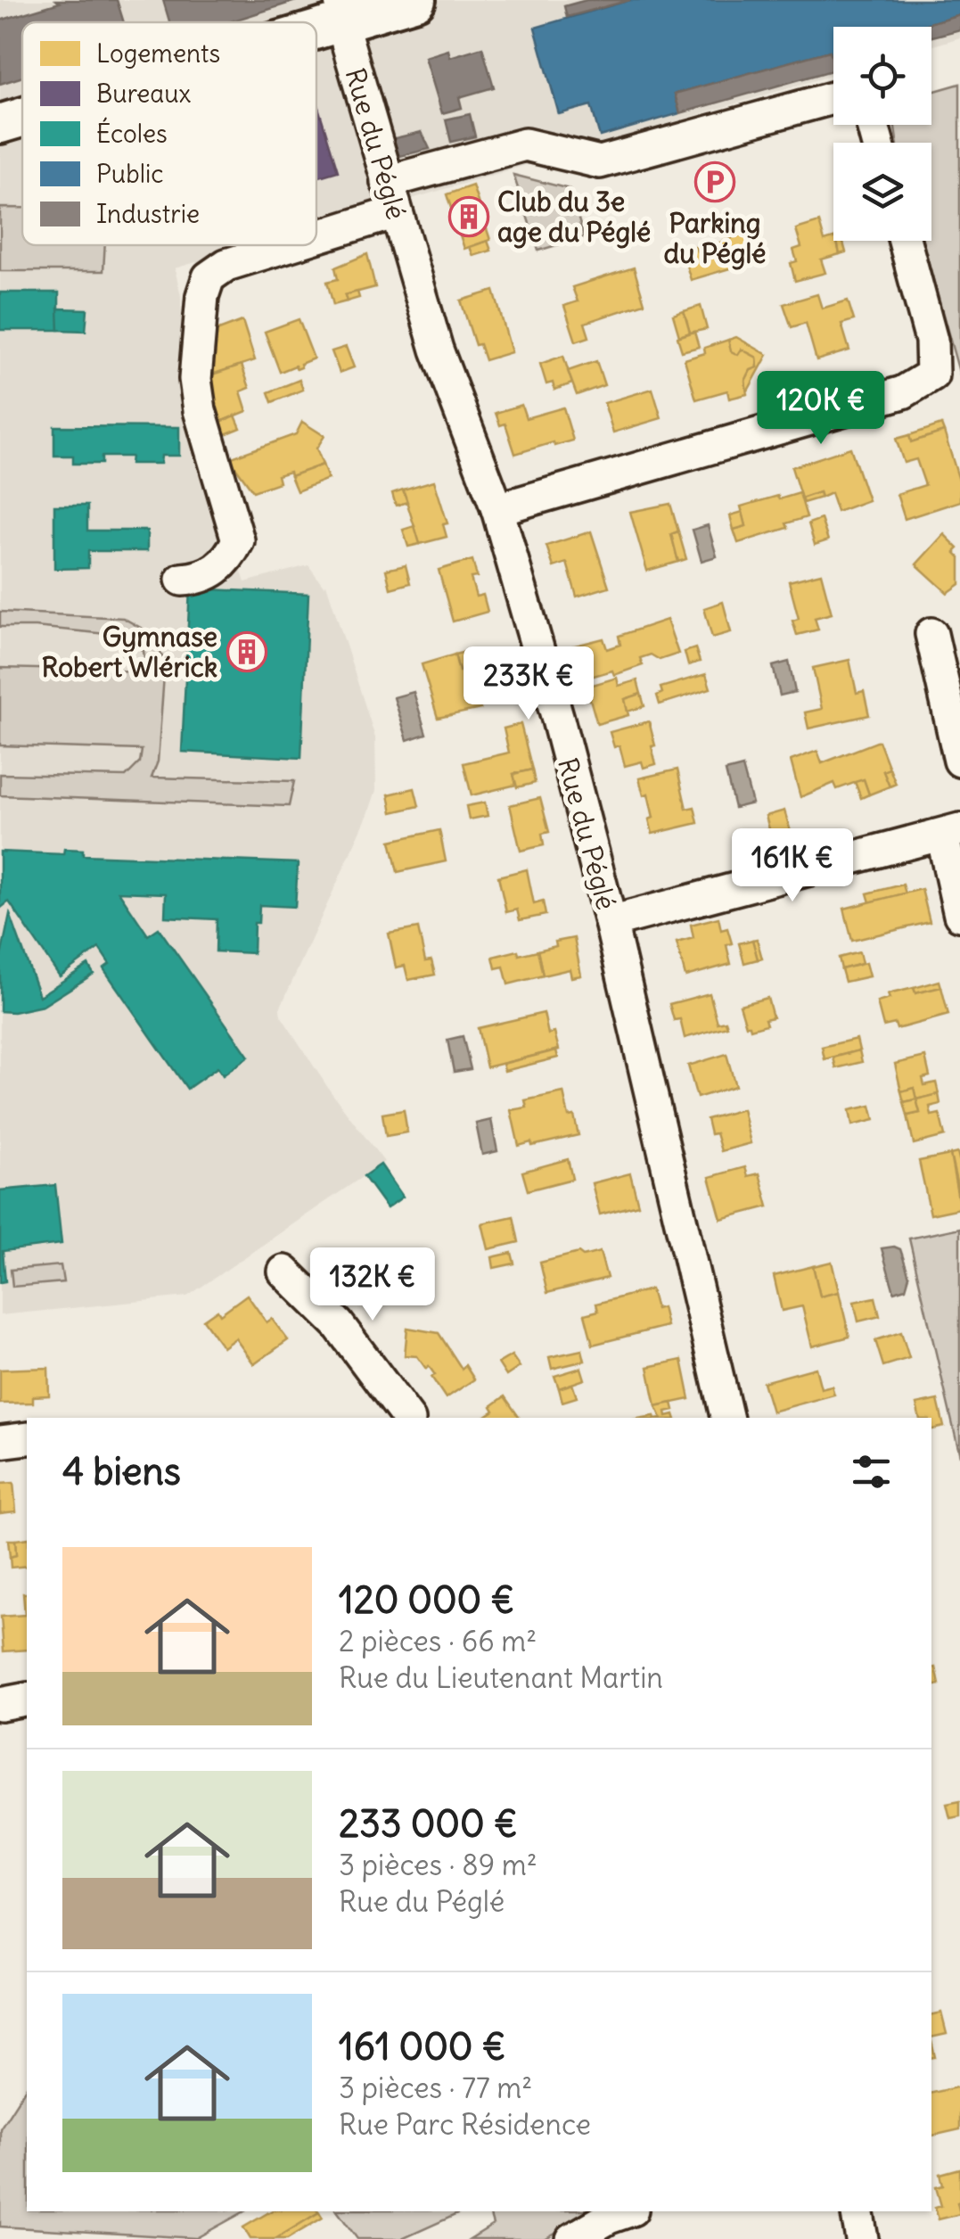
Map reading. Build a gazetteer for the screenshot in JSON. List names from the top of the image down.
{
  "streets": {
    "street": ["Rue du Péglé"]
  },
  "places": {
    "parking": ["Parking du Péglé"],
    "building": ["Club du 3e age du Péglé", "Gymnase Robert Wlérick"]
  },
  "legend": [
    "Logements",
    "Bureaux",
    "Écoles",
    "Public",
    "Industrie"
  ],
  "page": {
    "price": [
      "120K €",
      "233K €",
      "161K €",
      "132K €"
    ],
    "heading": "4 biens",
    "list": [
      {
        "name": "120 000 €",
        "note": "2 pièces · 66 m² · Rue du Lieutenant Martin"
      },
      {
        "name": "233 000 €",
        "note": "3 pièces · 89 m² · Rue du Péglé"
      },
      {
        "name": "161 000 €",
        "note": "3 pièces · 77 m² · Rue Parc Résidence"
      }
    ]
  }
}
